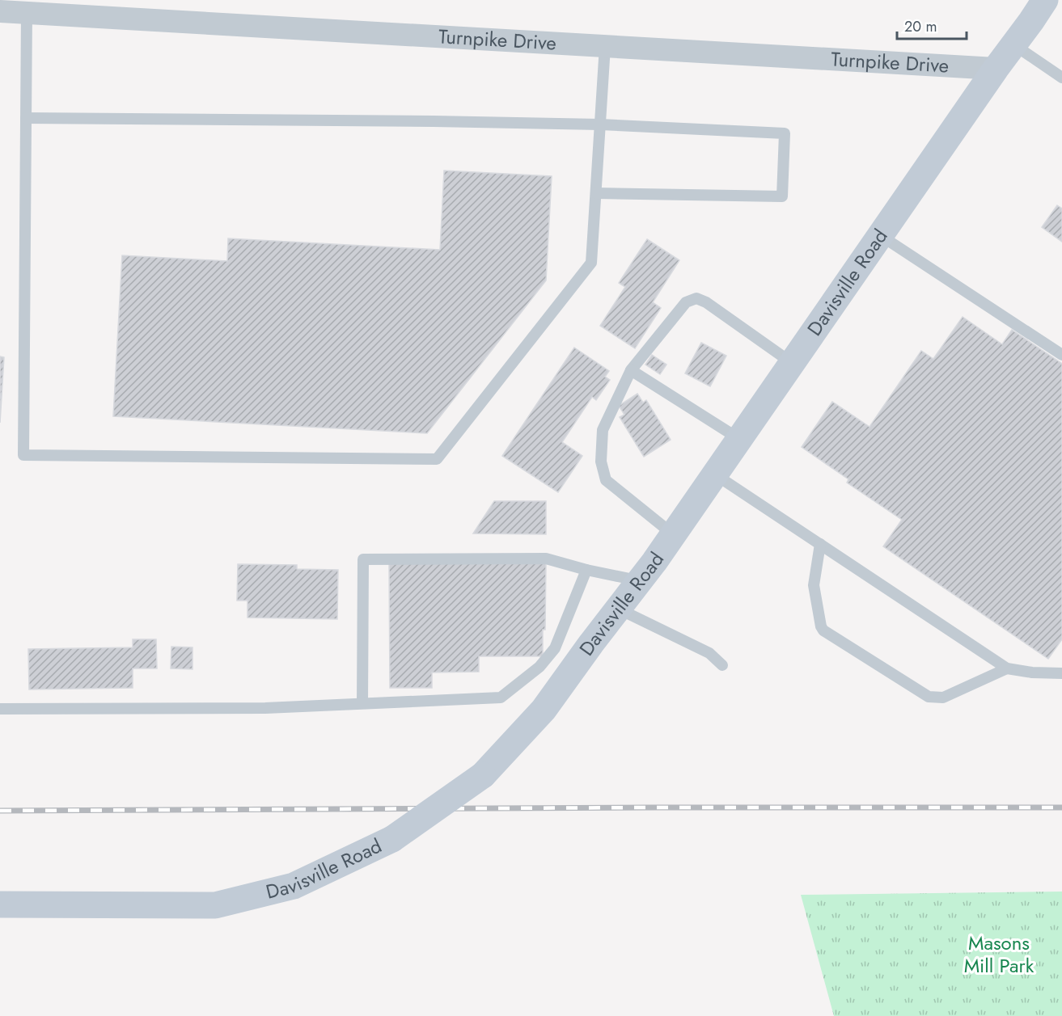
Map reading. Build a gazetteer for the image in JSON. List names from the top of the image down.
{
  "streets": {
    "street": ["Turnpike Drive", "Davisville Road"]
  },
  "crossings": [
    ["Turnpike Drive", "Davisville Road"]
  ],
  "parks": ["Masons Mill Park"],
  "scale_bar": "20 m"
}
